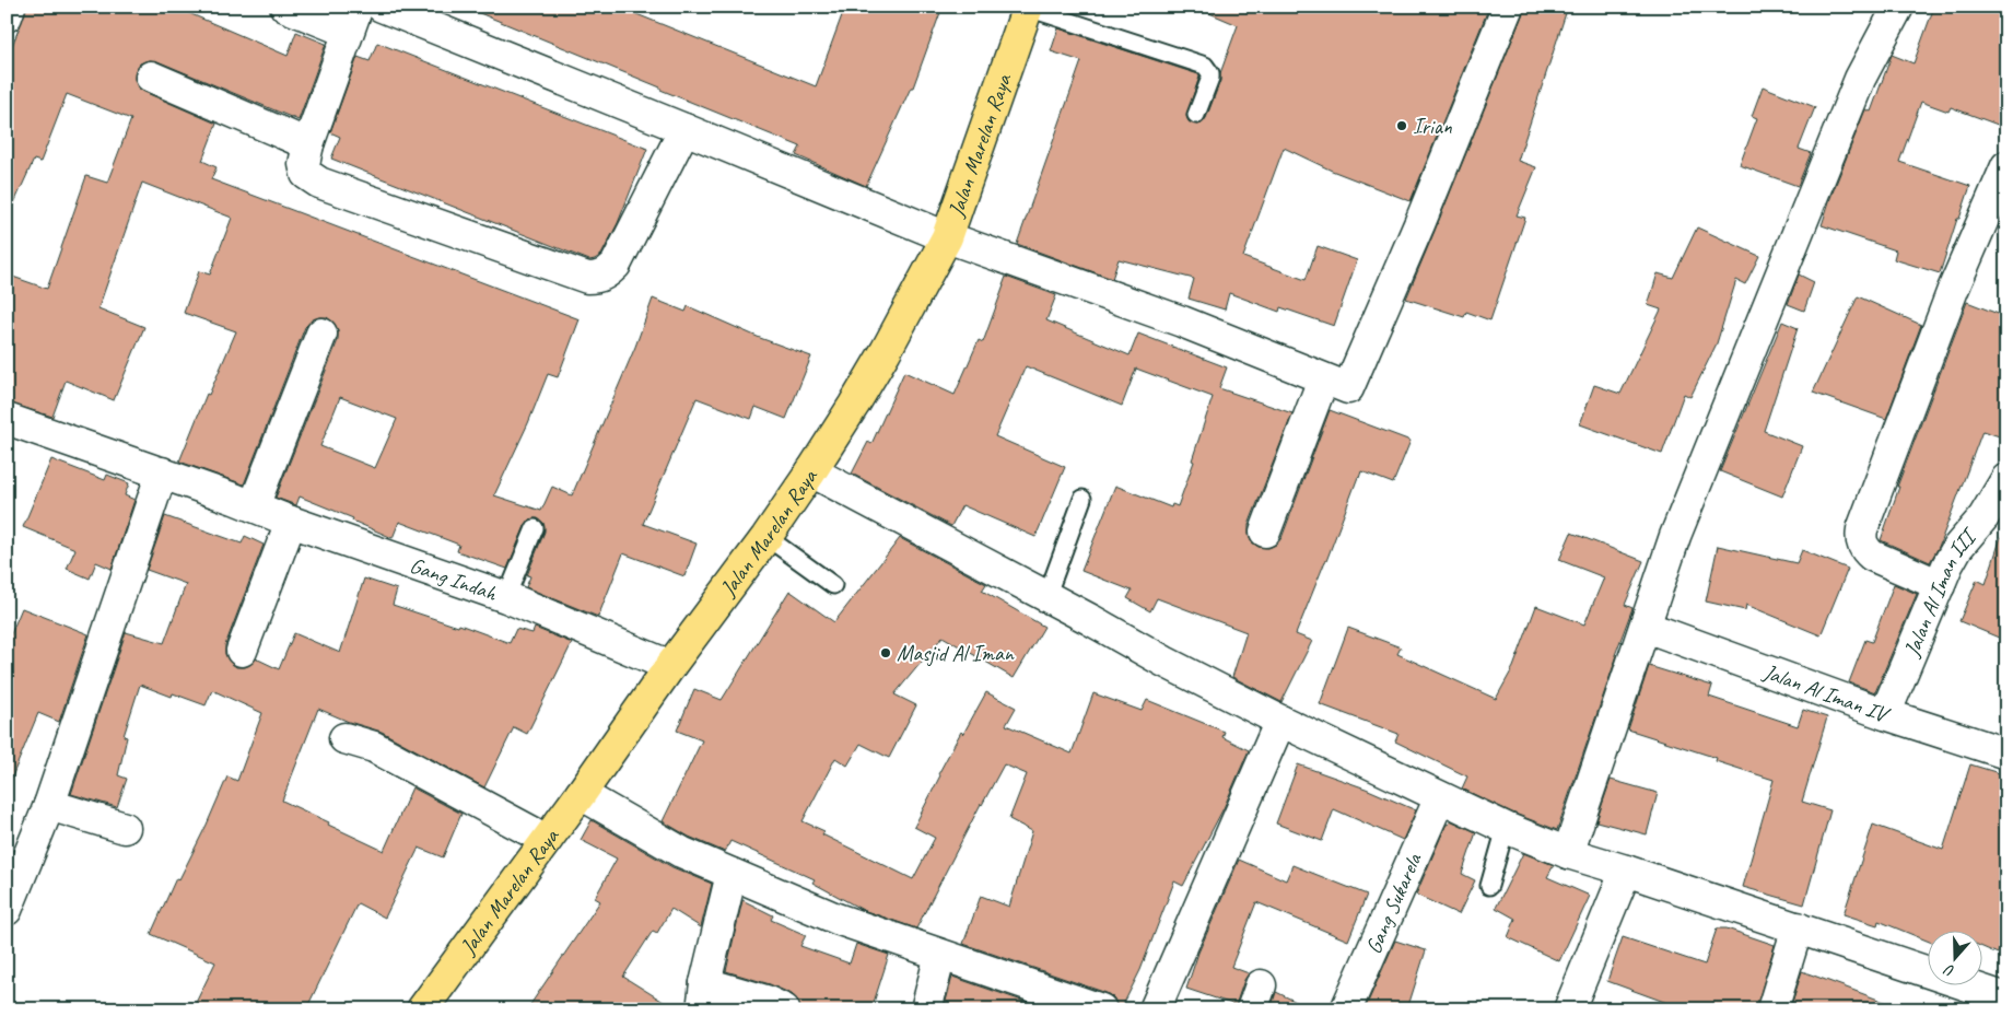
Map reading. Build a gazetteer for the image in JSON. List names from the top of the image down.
{
  "streets": {
    "main road": ["Jalan Marelan Raya"],
    "street": [
      "Gang Indah",
      "Jalan Al Iman III",
      "Jalan Al Iman IV",
      "Gang Sukarela"
    ]
  },
  "crossings": [
    ["Jalan Marelan Raya", "Gang Indah"],
    ["Jalan Al Iman III", "Jalan Al Iman IV"]
  ],
  "places": ["Irian", "Masjid Al Iman"],
  "north": "bottom"
}
